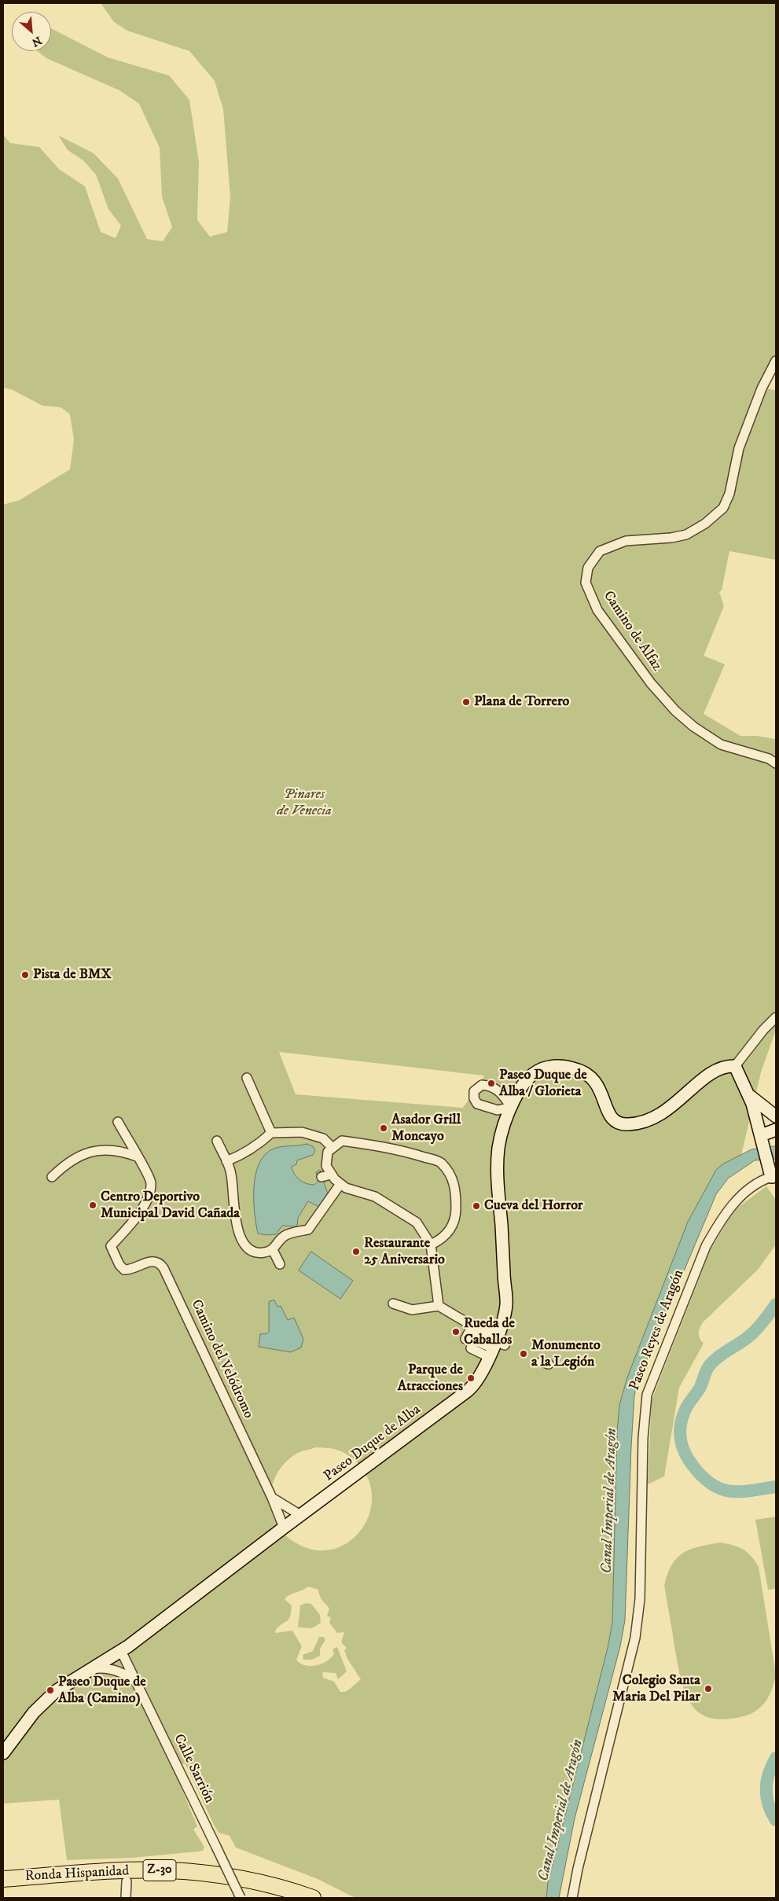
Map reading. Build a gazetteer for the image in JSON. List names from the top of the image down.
{
  "streets": {
    "highway": ["Z-30", "Ronda Hispanidad"],
    "street": [
      "Camino de Alfaz",
      "Paseo Reyes de Aragón",
      "Camino del Velódromo",
      "Paseo Duque de Alba",
      "Calle Sarrión"
    ]
  },
  "crossings": [
    ["Camino del Velódromo", "Paseo Duque de Alba"],
    ["Paseo Duque de Alba", "Calle Sarrión"]
  ],
  "water": ["Canal Imperial de Aragón"],
  "parks": ["Pinares de Venecia"],
  "places": [
    "Plana de Torrero",
    "Pista de BMX",
    "Paseo Duque de Alba / Glorieta",
    "Asador Grill Moncayo",
    "Centro Deportivo Municipal David Cañada",
    "Cueva del Horror",
    "Restaurante 25 Aniversario",
    "Rueda de Caballos",
    "Monumento a la Legión",
    "Parque de Atracciones",
    "Colegio Santa Maria Del Pilar",
    "Paseo Duque de Alba (Camino)"
  ],
  "north": "bottom right"
}
